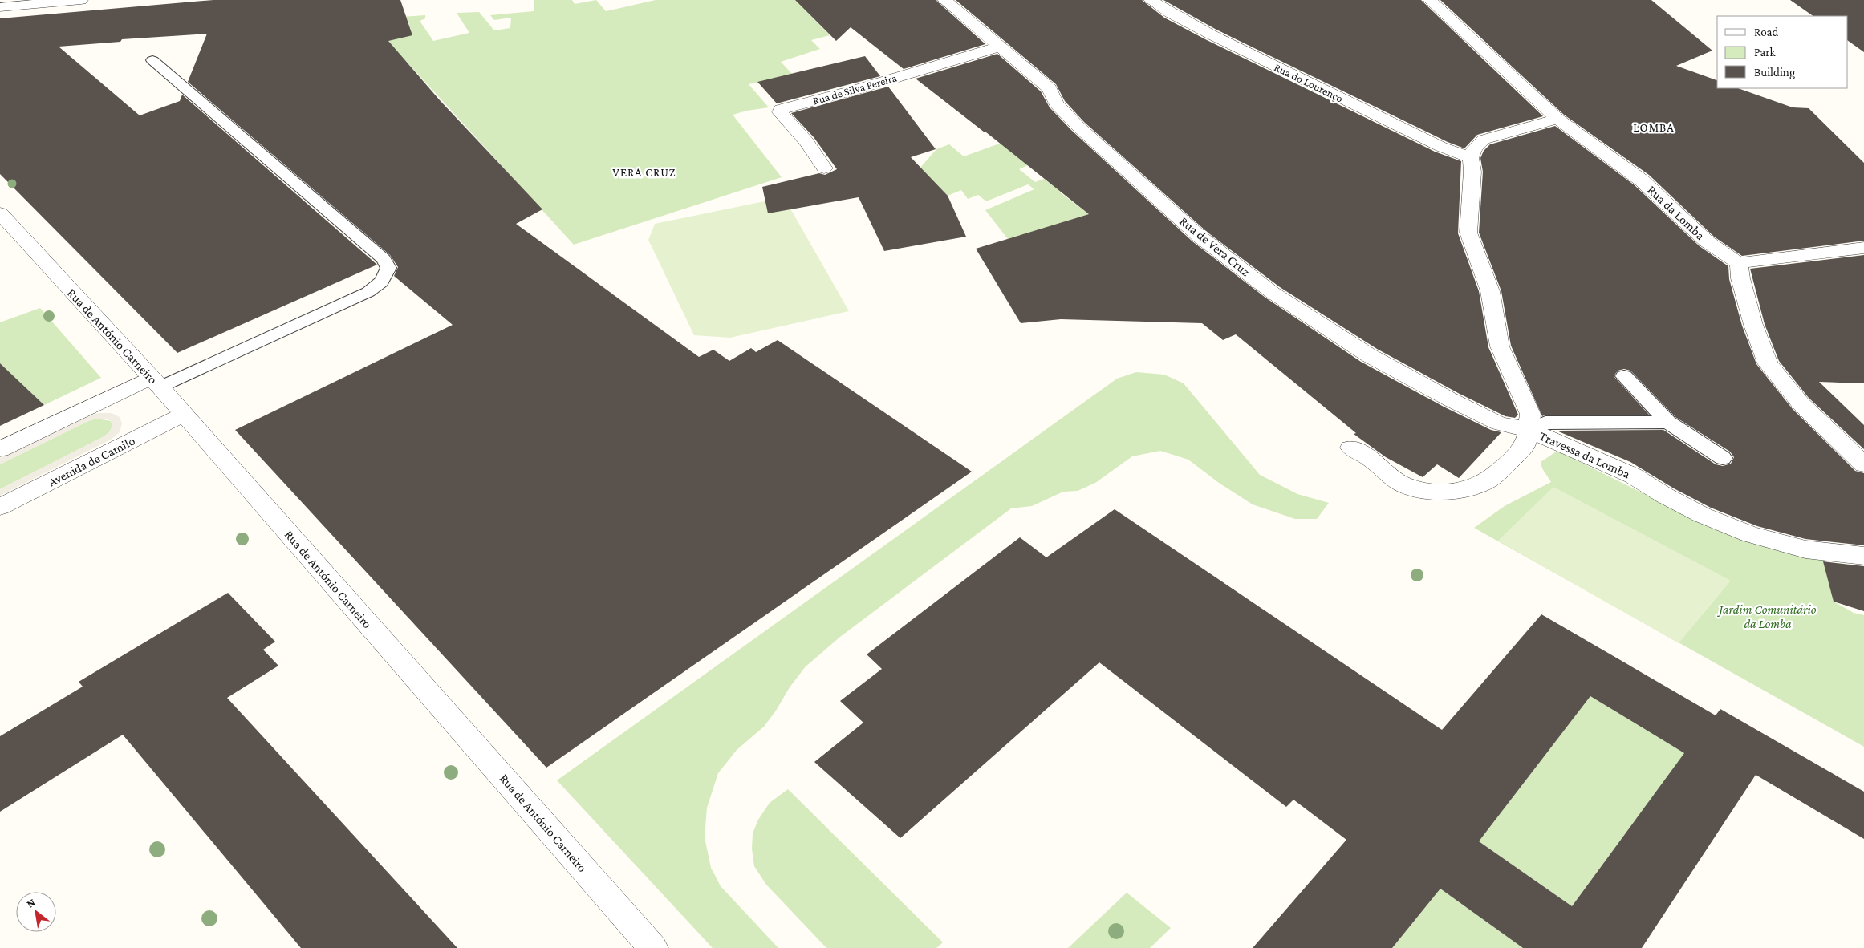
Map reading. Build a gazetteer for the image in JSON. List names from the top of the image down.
{
  "streets": {
    "street": [
      "Rua do Lourenço",
      "Rua de Silva Pereira",
      "Rua da Lomba",
      "Rua de Vera Cruz",
      "Rua de António Carneiro",
      "Travessa da Lomba",
      "Avenida de Camilo"
    ]
  },
  "crossings": [
    ["Rua do Lourenço", "Travessa da Lomba"],
    ["Rua de Silva Pereira", "Rua de Vera Cruz"],
    ["Rua de Vera Cruz", "Travessa da Lomba"],
    ["Rua de António Carneiro", "Avenida de Camilo"]
  ],
  "districts": ["LOMBA", "VERA CRUZ"],
  "parks": ["Jardim Comunitário da Lomba"],
  "legend": ["Road", "Park", "Building"],
  "north": "top left"
}
